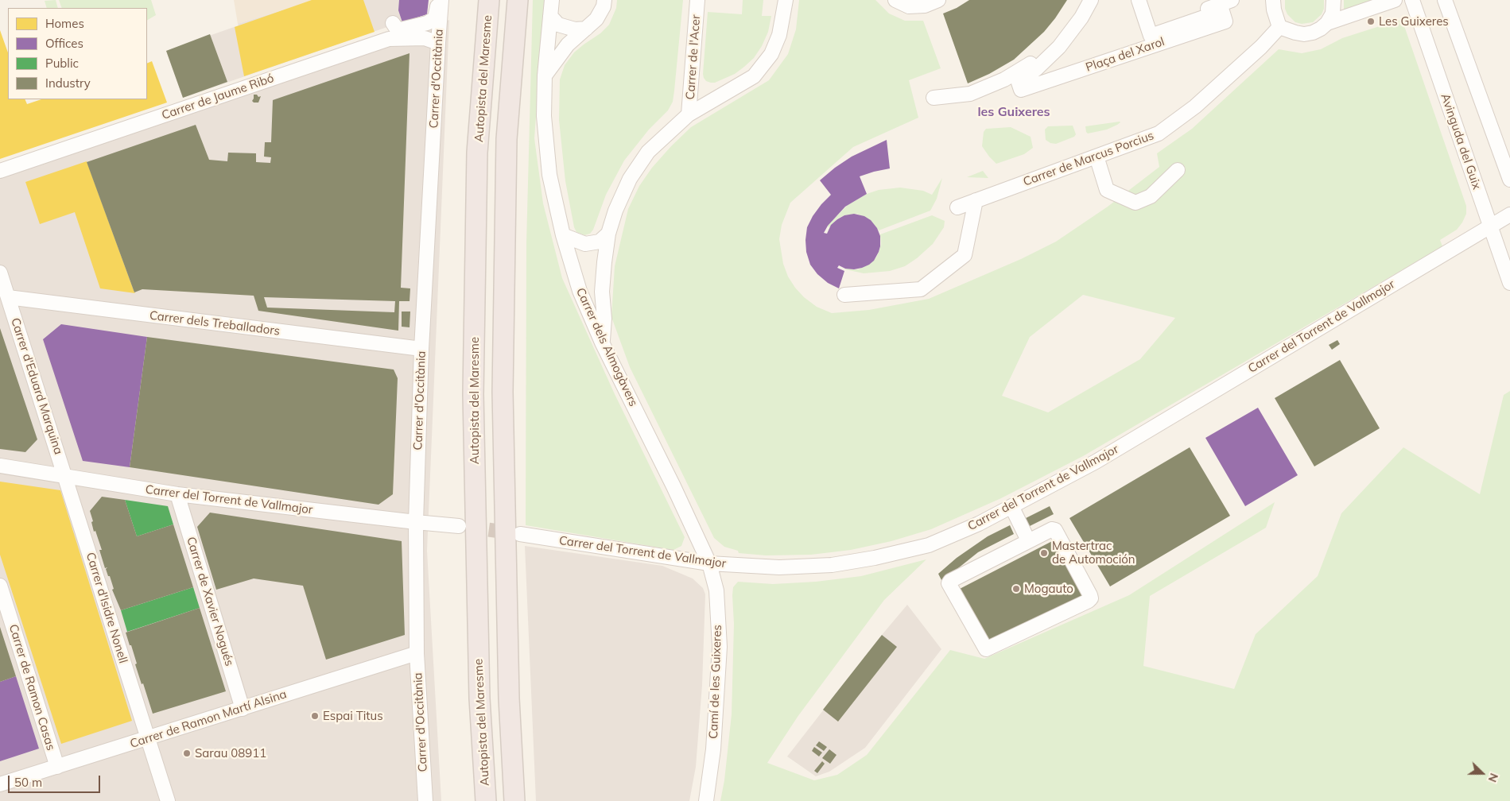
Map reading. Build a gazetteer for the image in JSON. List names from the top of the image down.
{
  "streets": {
    "highway": ["Autopista del Maresme"],
    "street": [
      "Plaça del Xarol",
      "Carrer de l'Acer",
      "Carrer d'Occitània",
      "Carrer de Jaume Ribó",
      "Avinguda del Guix",
      "Carrer de Marcus Porcius",
      "Carrer dels Treballadors",
      "Carrer del Torrent de Vallmajor",
      "Carrer dels Almogàvers",
      "Carrer d'Eduard Marquina",
      "Carrer de Xavier Nogués",
      "Carrer d'Isidre Nonell",
      "Camí de les Guixeres",
      "Carrer de Ramon Casas",
      "Carrer de Ramon Martí Alsina"
    ]
  },
  "crossings": [
    ["Carrer d'Occitània", "Carrer de Jaume Ribó"],
    ["Carrer d'Occitània", "Carrer dels Treballadors"],
    ["Carrer d'Occitània", "Carrer del Torrent de Vallmajor"],
    ["Carrer d'Occitània", "Carrer de Ramon Martí Alsina"],
    ["Avinguda del Guix", "Carrer del Torrent de Vallmajor"],
    ["Carrer dels Treballadors", "Carrer d'Eduard Marquina"],
    ["Carrer del Torrent de Vallmajor", "Carrer dels Almogàvers"],
    ["Carrer del Torrent de Vallmajor", "Carrer d'Eduard Marquina"],
    ["Carrer del Torrent de Vallmajor", "Carrer de Xavier Nogués"],
    ["Carrer del Torrent de Vallmajor", "Carrer d'Isidre Nonell"],
    ["Carrer del Torrent de Vallmajor", "Camí de les Guixeres"],
    ["Carrer dels Almogàvers", "Camí de les Guixeres"],
    ["Carrer d'Eduard Marquina", "Carrer d'Isidre Nonell"],
    ["Carrer de Xavier Nogués", "Carrer de Ramon Martí Alsina"],
    ["Carrer d'Isidre Nonell", "Carrer de Ramon Martí Alsina"],
    ["Carrer de Ramon Casas", "Carrer de Ramon Martí Alsina"]
  ],
  "districts": ["les Guixeres"],
  "places": [
    "Les Guixeres",
    "Mastertrac de Automoción",
    "Mogauto",
    "Espai Titus",
    "Sarau 08911"
  ],
  "legend": [
    "Homes",
    "Offices",
    "Public",
    "Industry"
  ],
  "scale_bar": "50 m",
  "north": "right"
}
